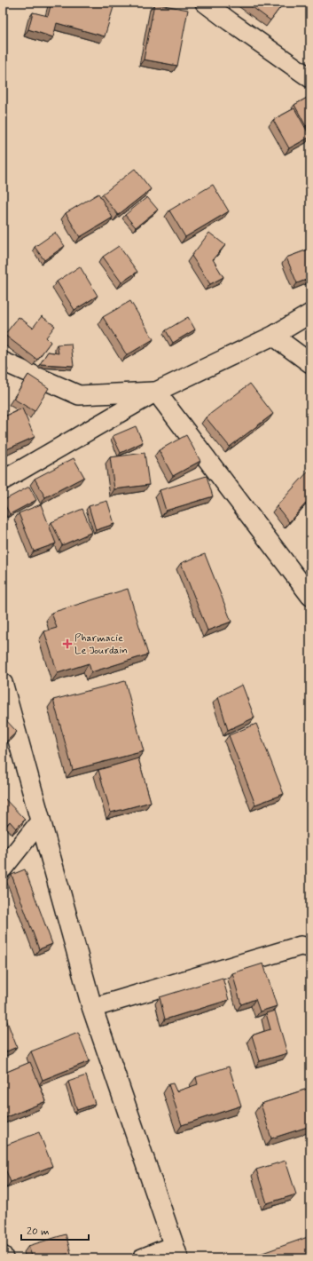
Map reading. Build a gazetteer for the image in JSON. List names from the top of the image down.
{
  "places": {
    "health": ["Pharmacie Le Jourdain"]
  },
  "scale_bar": "20 m"
}
